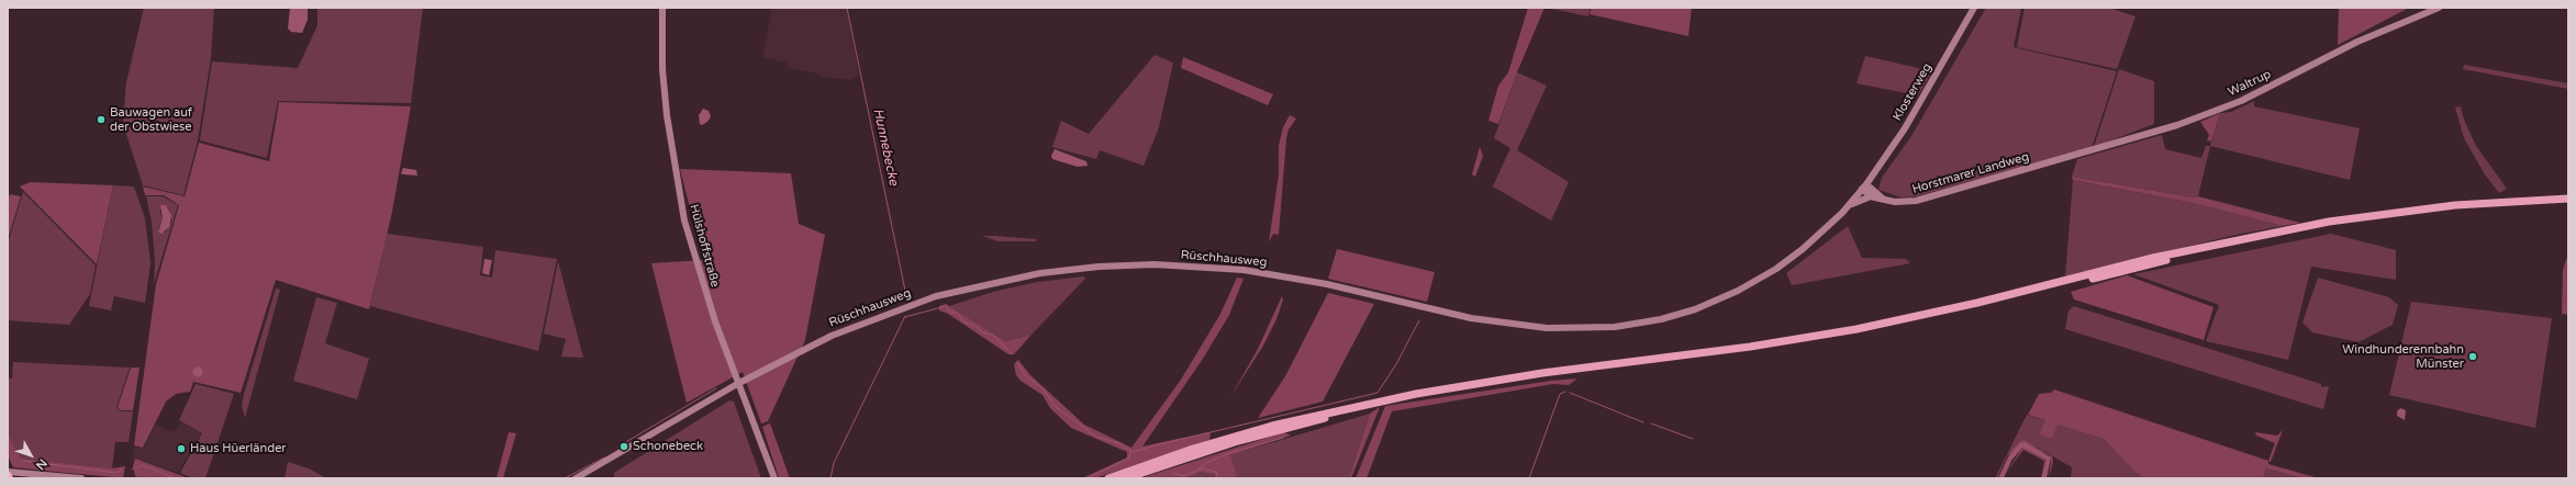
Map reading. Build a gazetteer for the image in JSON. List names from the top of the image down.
{
  "streets": {
    "main road": [
      "Waltrup",
      "Klosterweg",
      "Horstmarer Landweg",
      "Hülshoffstraße",
      "Rüschhausweg"
    ]
  },
  "crossings": [
    ["Waltrup", "Horstmarer Landweg"],
    ["Klosterweg", "Horstmarer Landweg"],
    ["Klosterweg", "Rüschhausweg"],
    ["Horstmarer Landweg", "Rüschhausweg"],
    ["Hülshoffstraße", "Rüschhausweg"]
  ],
  "water": ["Hunnebecke"],
  "places": [
    "Bauwagen auf der Obstwiese",
    "Windhunderennbahn Münster",
    "Schonebeck",
    "Haus Hüerländer"
  ],
  "north": "bottom right"
}
